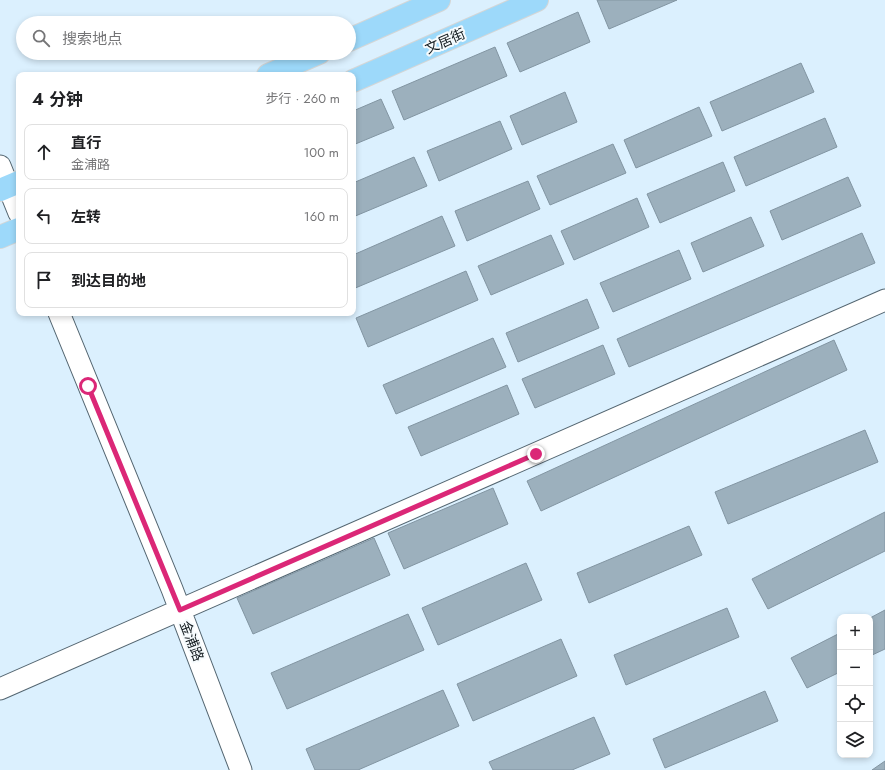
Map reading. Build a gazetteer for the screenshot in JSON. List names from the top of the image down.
{
  "streets": {
    "main road": ["文居街"],
    "street": ["金浦路"]
  },
  "page": {
    "search": "搜索地点",
    "heading": ["4 分钟", "步行 · 260 m"],
    "list": [
      ["直行", "金浦路", "100 m"],
      ["左转", "160 m"],
      "到达目的地"
    ],
    "map_buttons": ["+", "−"]
  }
}
